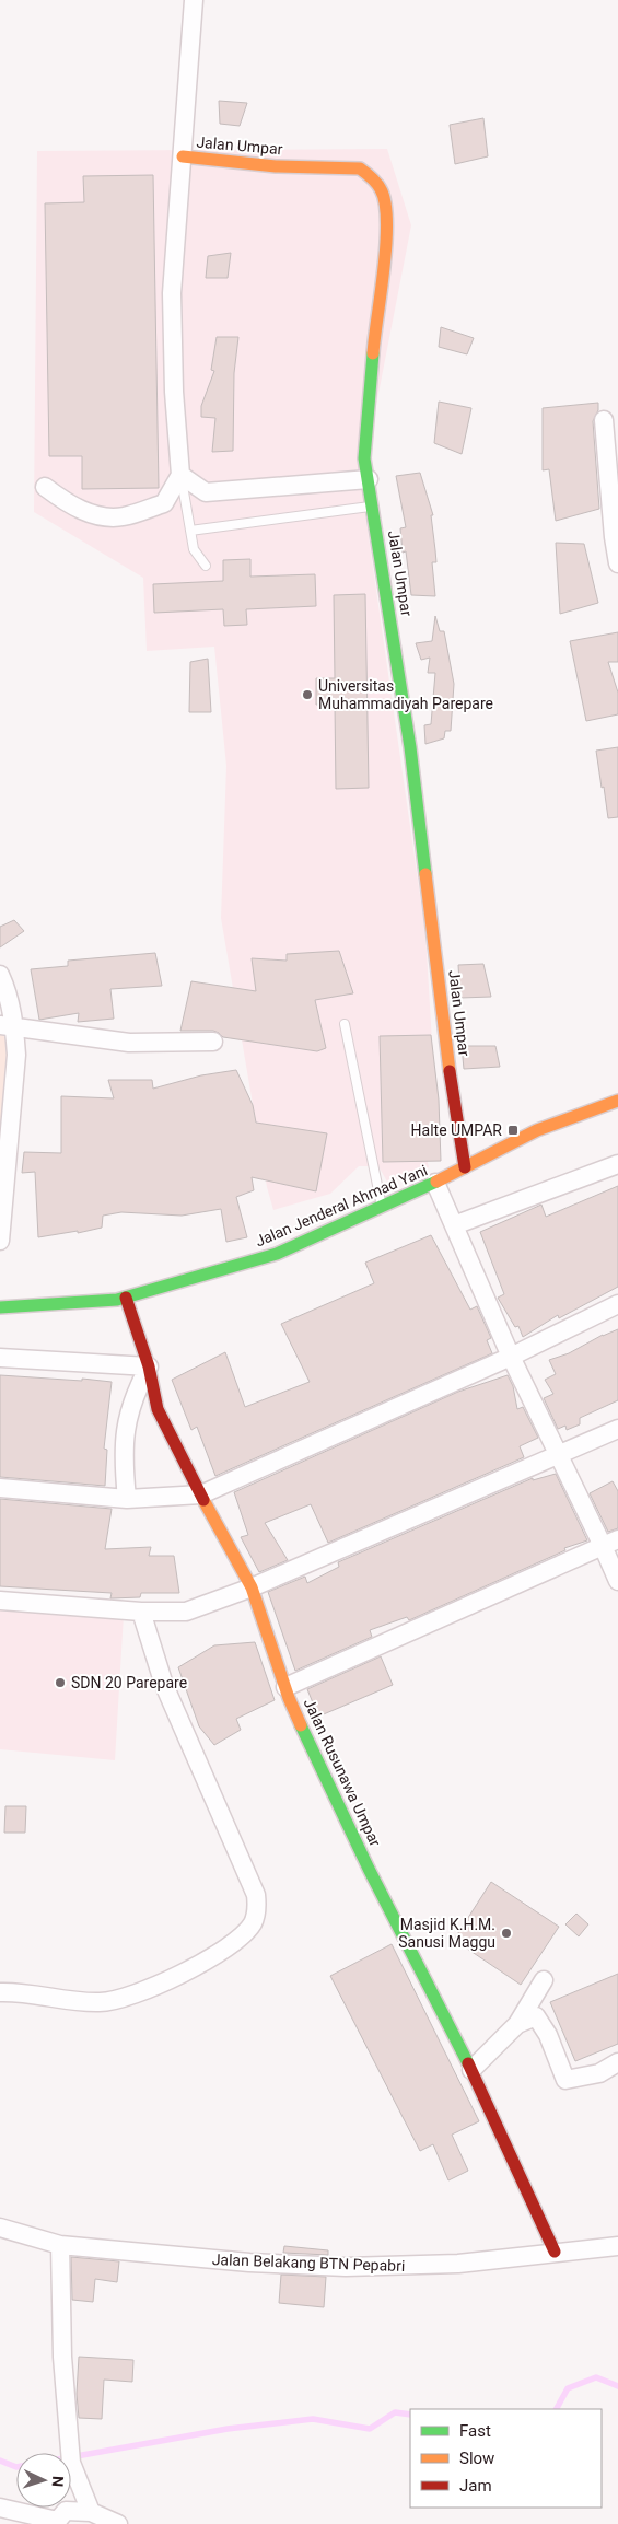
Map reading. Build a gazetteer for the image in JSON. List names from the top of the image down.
{
  "streets": {
    "main road": ["Jalan Umpar", "Jalan Jenderal Ahmad Yani", "Jalan Rusunawa Umpar"],
    "street": ["Jalan Belakang BTN Pepabri"]
  },
  "crossings": [
    ["Jalan Umpar", "Jalan Jenderal Ahmad Yani"],
    ["Jalan Jenderal Ahmad Yani", "Jalan Rusunawa Umpar"],
    ["Jalan Rusunawa Umpar", "Jalan Belakang BTN Pepabri"]
  ],
  "places": {
    "other": ["Universitas Muhammadiyah Parepare", "SDN 20 Parepare", "Masjid K.H.M. Sanusi Maggu"],
    "transit": ["Halte UMPAR"]
  },
  "legend": ["Fast", "Slow", "Jam"],
  "north": "right"
}
